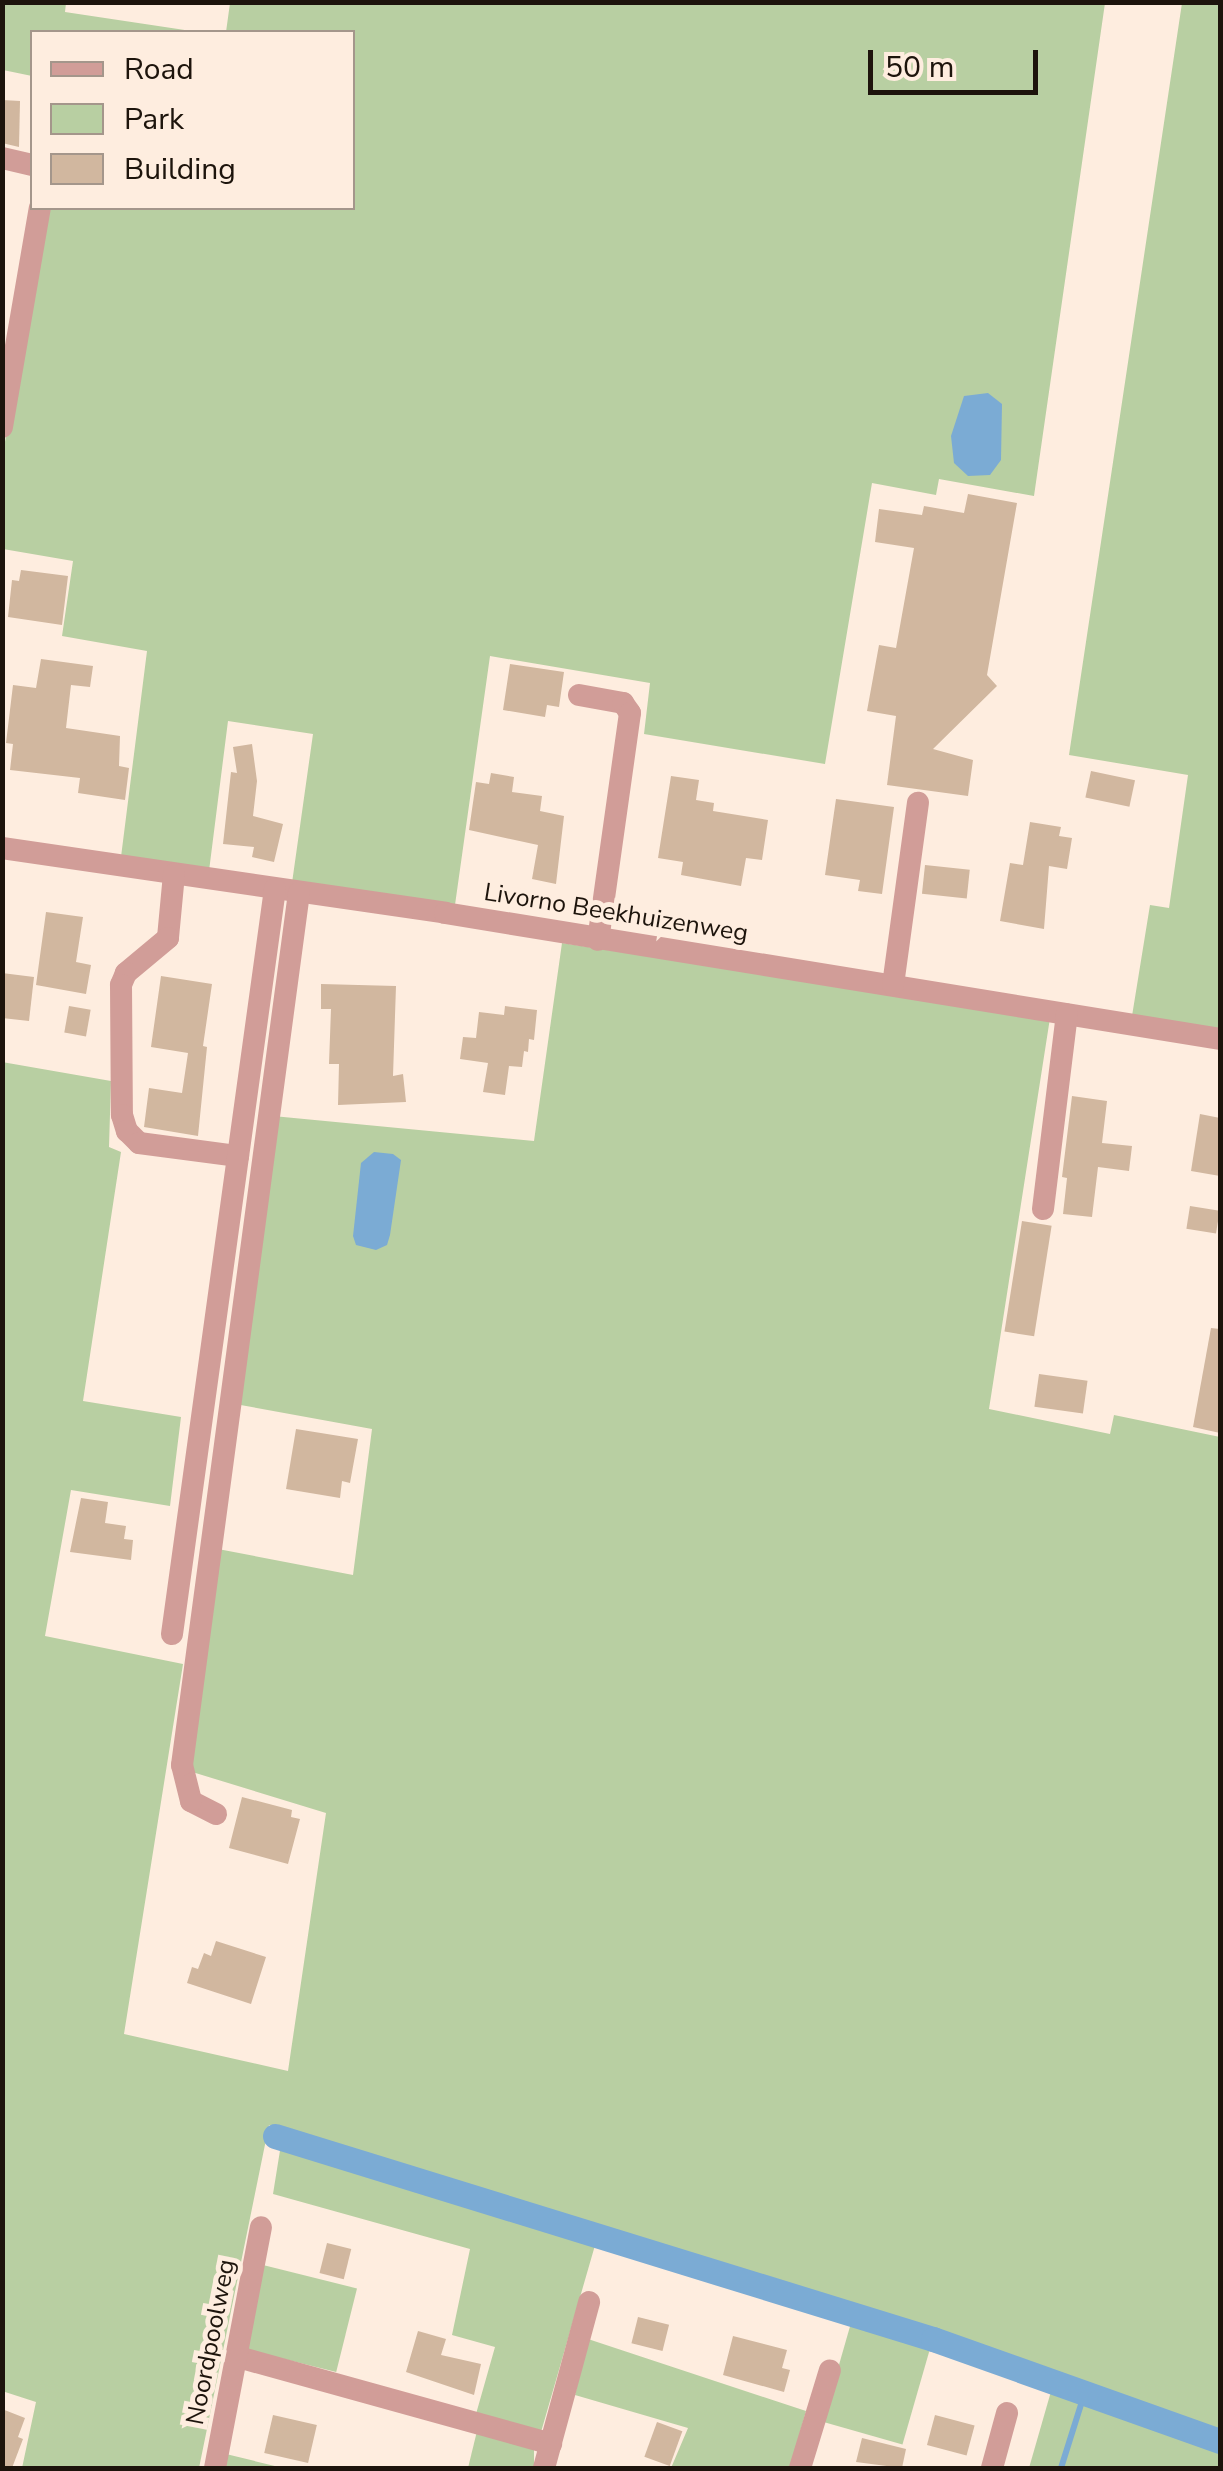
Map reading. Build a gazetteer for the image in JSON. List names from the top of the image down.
{
  "streets": {
    "street": ["Livorno Beekhuizenweg", "Noordpoolweg"]
  },
  "legend": ["Road", "Park", "Building"],
  "scale_bar": "50 m"
}
